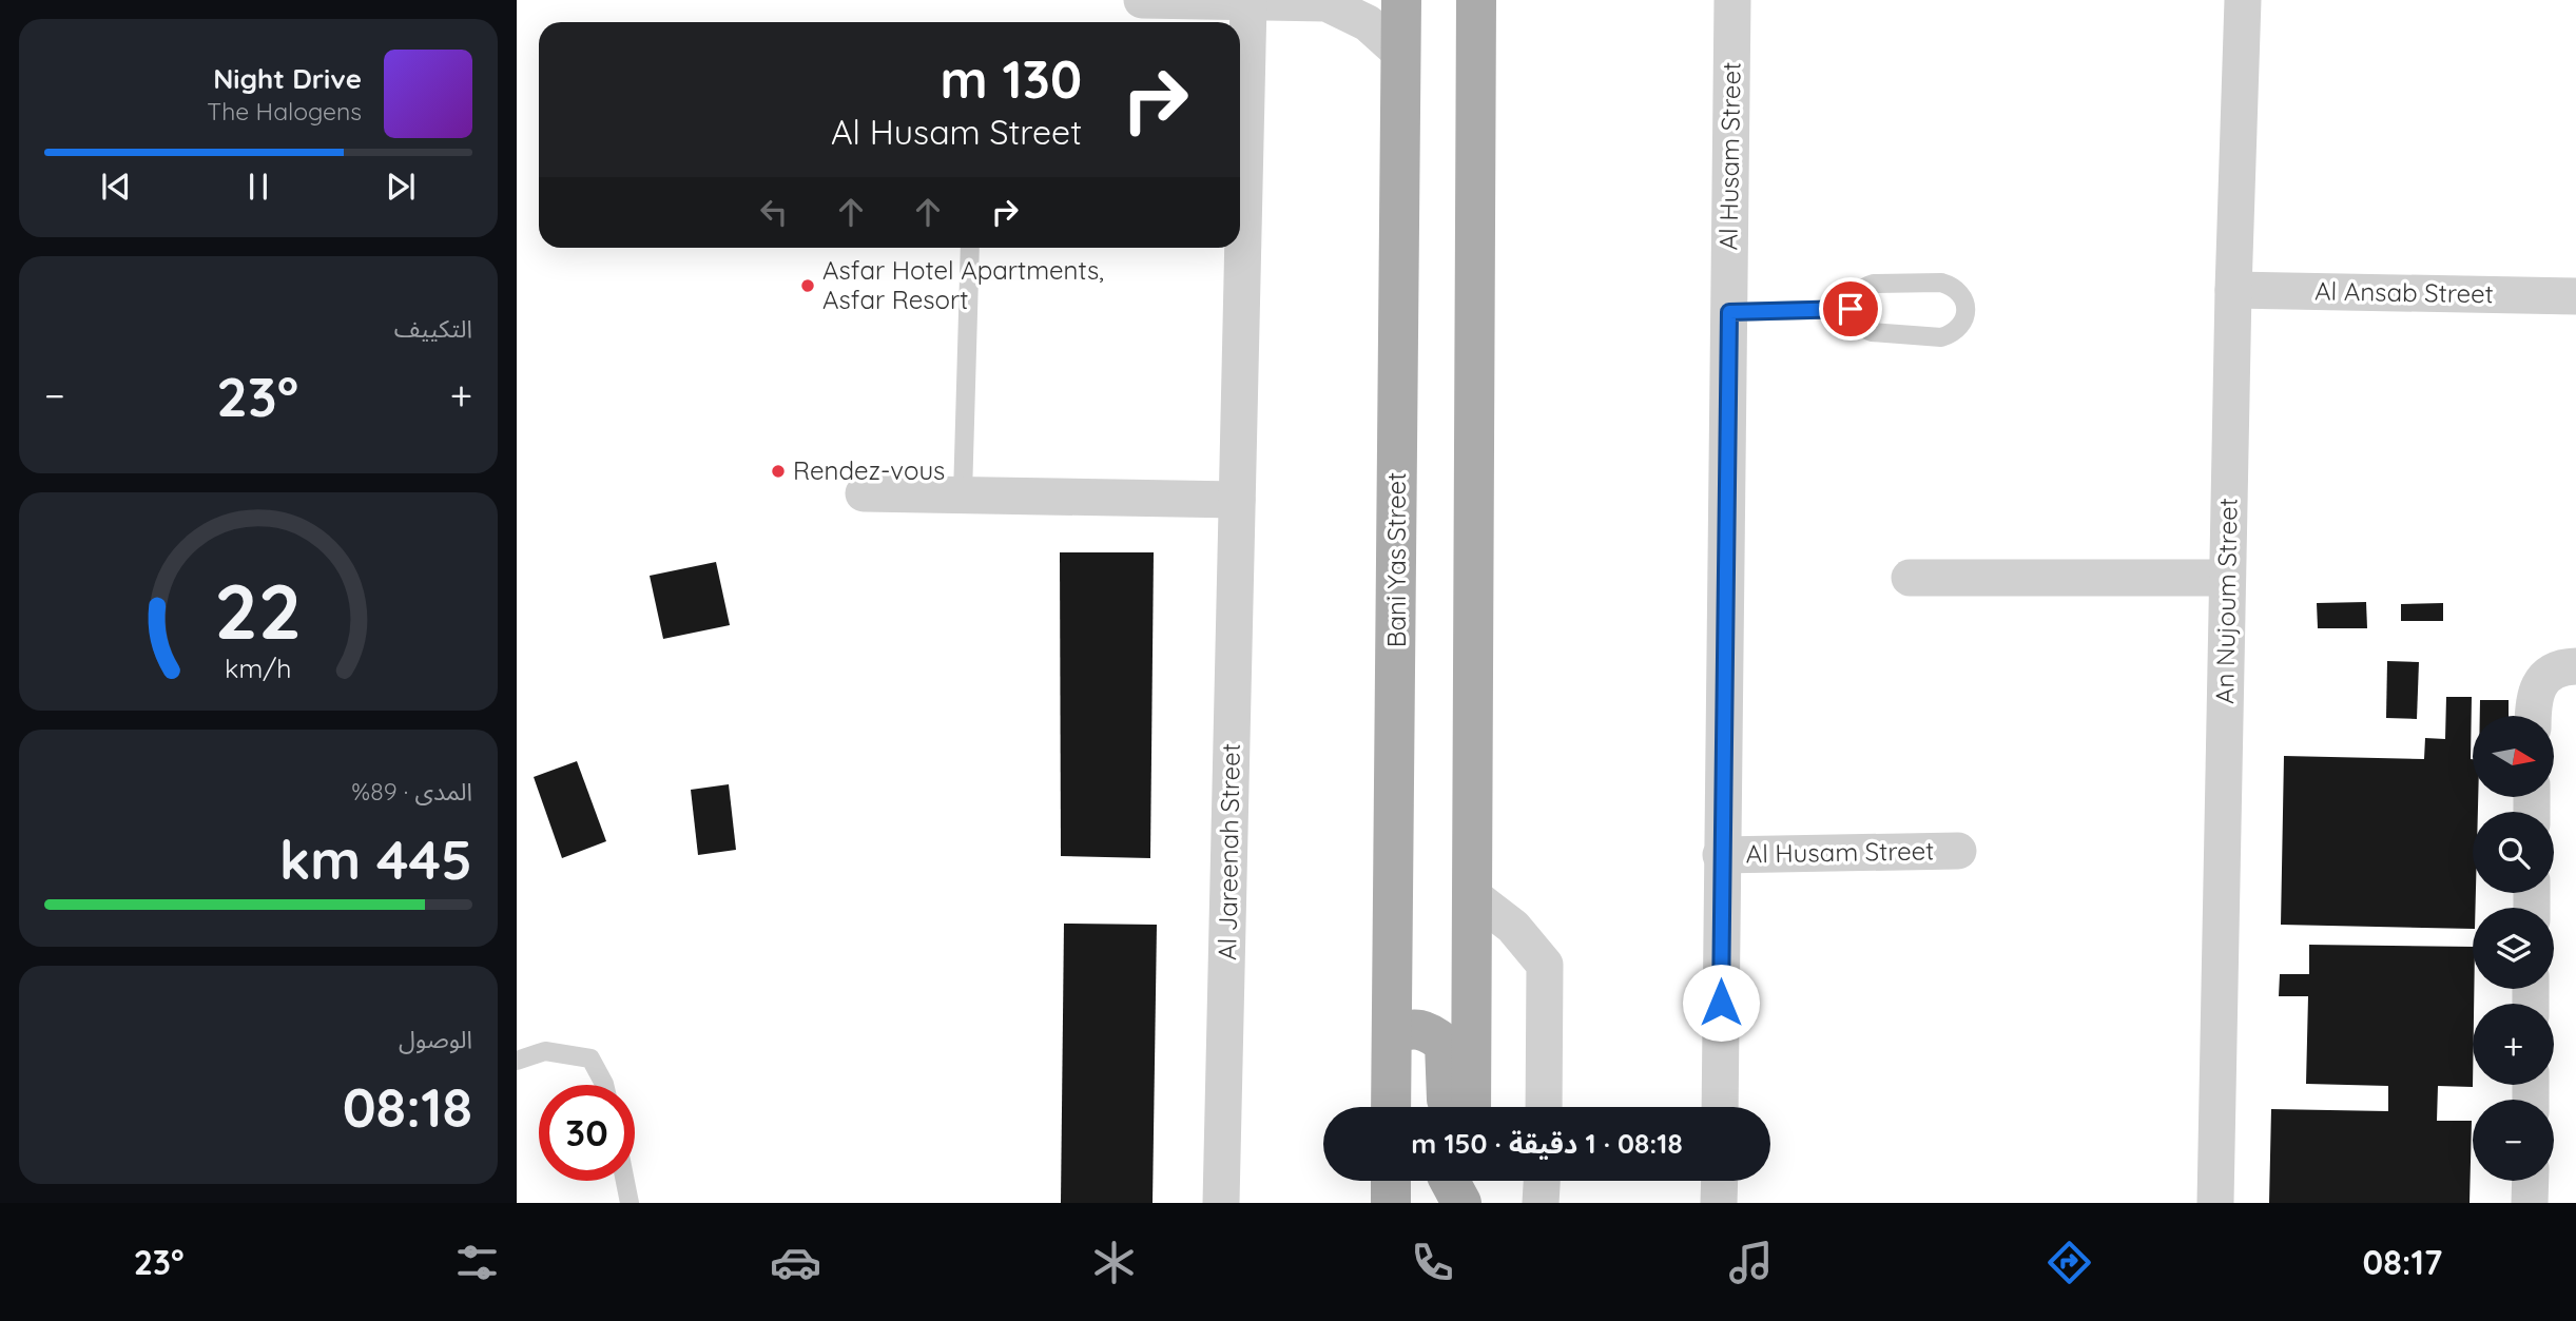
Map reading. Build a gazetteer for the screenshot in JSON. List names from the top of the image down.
{
  "streets": {
    "main road": ["Bani Yas Street"],
    "street": [
      "Al Husam Street",
      "Al Ansab Street",
      "An Nujoum Street",
      "Al Jareenah Street"
    ]
  },
  "crossings": [
    ["Al Ansab Street", "An Nujoum Street"]
  ],
  "places": ["Asfar Hotel Apartments, Asfar Resort", "Rendez-vous"],
  "north": "right",
  "page": {
    "turn": ["130 m", "Al Husam Street"],
    "song": ["Night Drive", "The Halogens"],
    "tile": [
      "التكييف",
      ["المدى · 89%", "445 km"],
      ["الوصول", "08:18"]
    ],
    "heat": ["−", "23°", "+"],
    "map_buttons": ["+", "−"],
    "limit": "30",
    "trip": "08:18 · 1 دقيقة · 150 m",
    "tabs": ["08:17", "23°"],
    "gauge": ["22", "km/h"]
  }
}
